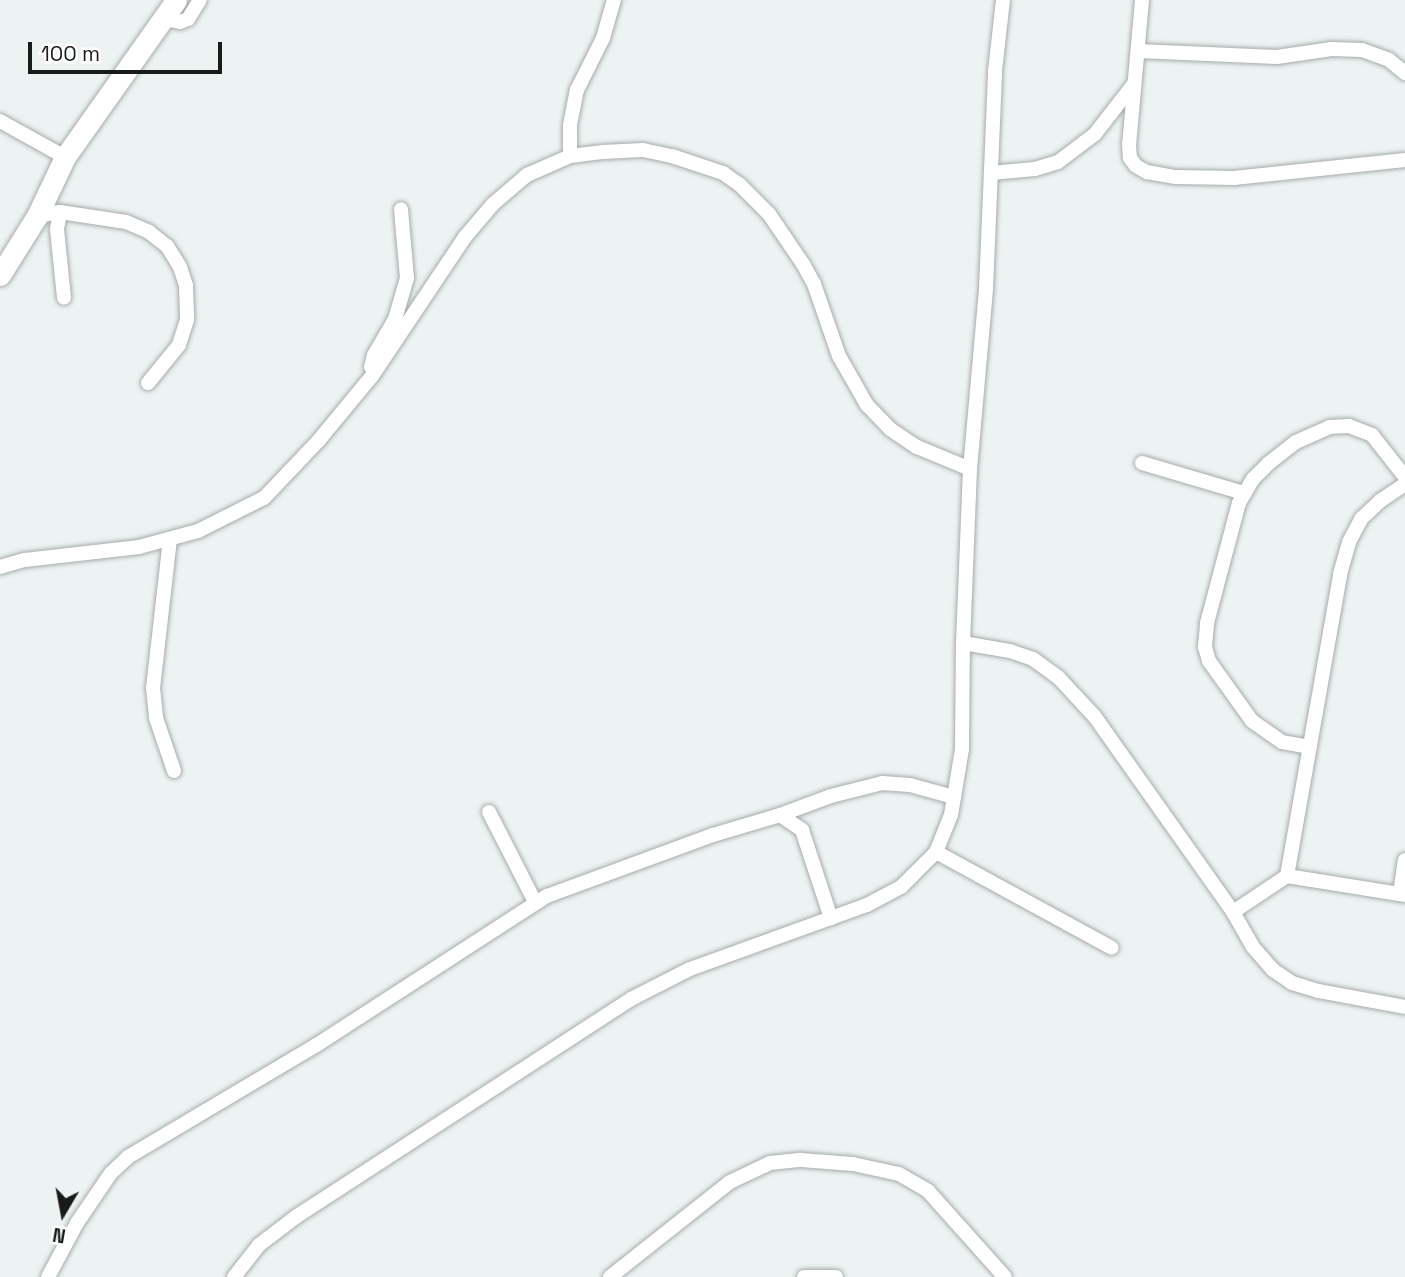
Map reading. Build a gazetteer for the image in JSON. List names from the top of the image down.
{
  "scale_bar": "100 m",
  "north": "bottom"
}
